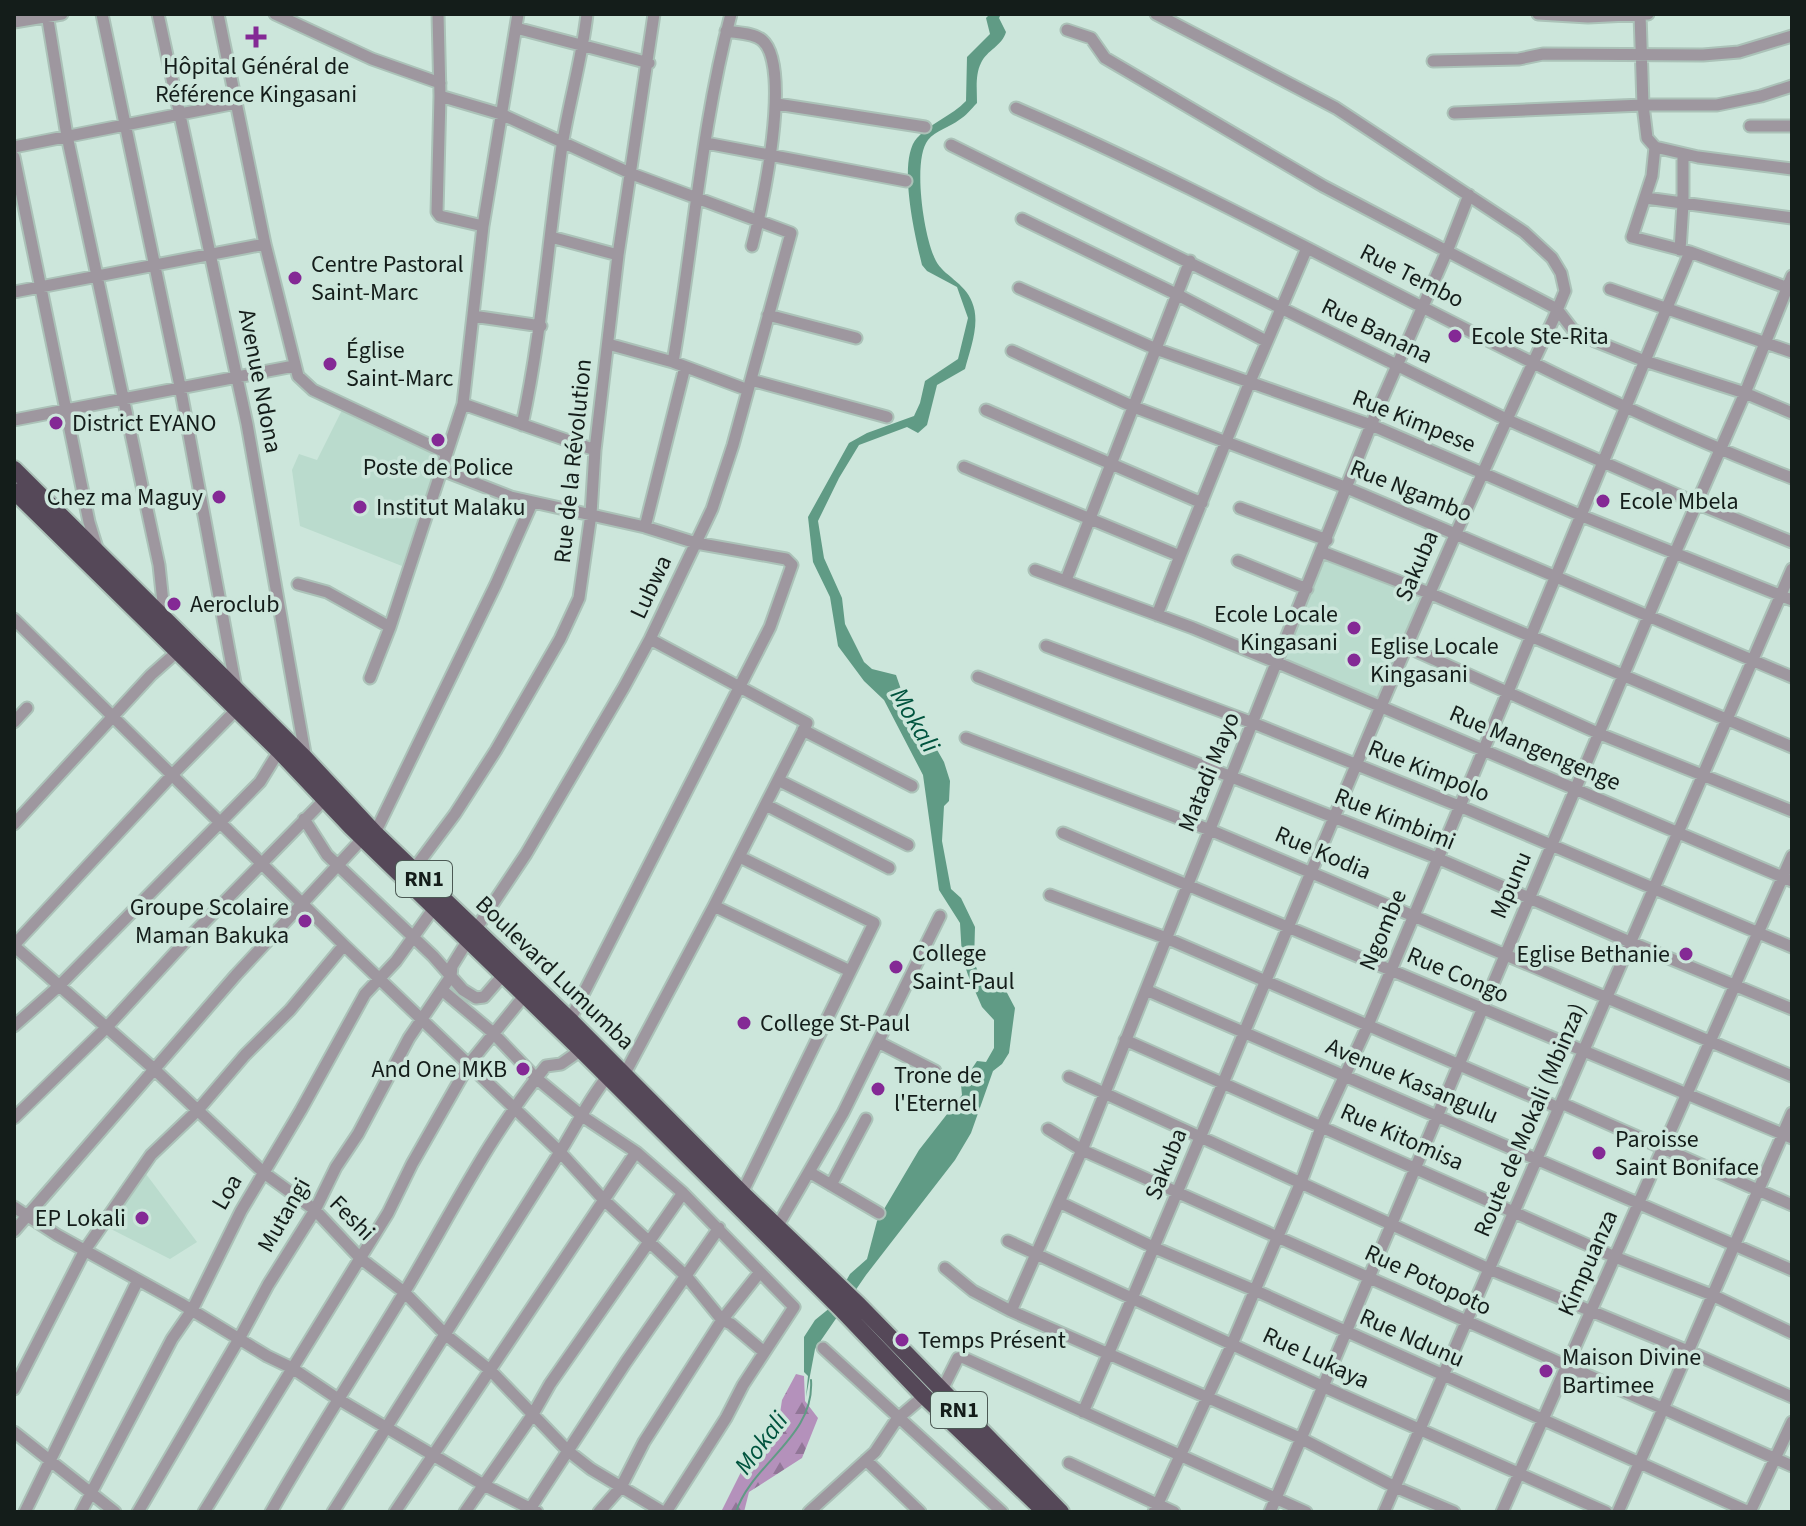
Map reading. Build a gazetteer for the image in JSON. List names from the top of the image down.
{
  "streets": {
    "highway": ["RN1", "Boulevard Lumumba"],
    "street": [
      "Rue Tembo",
      "Rue Banana",
      "Avenue Ndona",
      "Rue Kimpese",
      "Rue de la Révolution",
      "Rue Ngambo",
      "Sakuba",
      "Lubwa",
      "Rue Mangengenge",
      "Rue Kimpolo",
      "Matadi Mayo",
      "Rue Kimbimi",
      "Rue Kodia",
      "Mpunu",
      "Ngombe",
      "Rue Congo",
      "Avenue Kasangulu",
      "Route de Mokali (Mbinza)",
      "Rue Kitomisa",
      "Loa",
      "Mutangi",
      "Feshi",
      "Kimpuanza",
      "Rue Potopoto",
      "Rue Ndunu",
      "Rue Lukaya"
    ]
  },
  "crossings": [
    ["Rue Tembo", "Sakuba"],
    ["Rue Tembo", "Matadi Mayo"],
    ["Rue Tembo", "Mpunu"],
    ["Rue Tembo", "Ngombe"],
    ["Rue Banana", "Sakuba"],
    ["Rue Banana", "Matadi Mayo"],
    ["Rue Banana", "Mpunu"],
    ["Rue Banana", "Ngombe"],
    ["Avenue Ndona", "Boulevard Lumumba"],
    ["Rue Kimpese", "Sakuba"],
    ["Rue Kimpese", "Matadi Mayo"],
    ["Rue Kimpese", "Mpunu"],
    ["Rue Kimpese", "Ngombe"],
    ["Rue Kimpese", "Route de Mokali (Mbinza)"],
    ["Rue de la Révolution", "Boulevard Lumumba"],
    ["Rue Ngambo", "Sakuba"],
    ["Rue Ngambo", "Matadi Mayo"],
    ["Rue Ngambo", "Mpunu"],
    ["Rue Ngambo", "Ngombe"],
    ["Rue Ngambo", "Route de Mokali (Mbinza)"],
    ["Sakuba", "Rue Mangengenge"],
    ["Sakuba", "Rue Kimpolo"],
    ["Sakuba", "Matadi Mayo"],
    ["Sakuba", "Rue Kimbimi"],
    ["Sakuba", "Rue Kodia"],
    ["Sakuba", "Rue Congo"],
    ["Sakuba", "Avenue Kasangulu"],
    ["Sakuba", "Rue Kitomisa"],
    ["Sakuba", "Rue Potopoto"],
    ["Sakuba", "Rue Ndunu"],
    ["Sakuba", "Rue Lukaya"],
    ["Lubwa", "Boulevard Lumumba"],
    ["Lubwa", "Mutangi"],
    ["Rue Mangengenge", "Matadi Mayo"],
    ["Rue Mangengenge", "Mpunu"],
    ["Rue Mangengenge", "Ngombe"],
    ["Rue Mangengenge", "Route de Mokali (Mbinza)"],
    ["Rue Mangengenge", "Kimpuanza"],
    ["Rue Kimpolo", "Matadi Mayo"],
    ["Rue Kimpolo", "Mpunu"],
    ["Rue Kimpolo", "Ngombe"],
    ["Rue Kimpolo", "Route de Mokali (Mbinza)"],
    ["Rue Kimpolo", "Kimpuanza"],
    ["Matadi Mayo", "Rue Kimbimi"],
    ["Matadi Mayo", "Rue Kodia"],
    ["Matadi Mayo", "Rue Congo"],
    ["Matadi Mayo", "Avenue Kasangulu"],
    ["Matadi Mayo", "Rue Kitomisa"],
    ["Matadi Mayo", "Rue Potopoto"],
    ["Matadi Mayo", "Rue Ndunu"],
    ["Matadi Mayo", "Rue Lukaya"],
    ["Rue Kimbimi", "Mpunu"],
    ["Rue Kimbimi", "Ngombe"],
    ["Rue Kimbimi", "Route de Mokali (Mbinza)"],
    ["Rue Kimbimi", "Kimpuanza"],
    ["Rue Kodia", "Mpunu"],
    ["Rue Kodia", "Ngombe"],
    ["Rue Kodia", "Route de Mokali (Mbinza)"],
    ["Rue Kodia", "Kimpuanza"],
    ["Mpunu", "Rue Congo"],
    ["Mpunu", "Avenue Kasangulu"],
    ["Mpunu", "Rue Kitomisa"],
    ["Mpunu", "Rue Potopoto"],
    ["Mpunu", "Rue Ndunu"],
    ["Mpunu", "Rue Lukaya"],
    ["Ngombe", "Rue Congo"],
    ["Ngombe", "Avenue Kasangulu"],
    ["Ngombe", "Rue Kitomisa"],
    ["Ngombe", "Rue Potopoto"],
    ["Ngombe", "Rue Ndunu"],
    ["Ngombe", "Rue Lukaya"],
    ["Boulevard Lumumba", "Loa"],
    ["Boulevard Lumumba", "Mutangi"],
    ["Rue Congo", "Route de Mokali (Mbinza)"],
    ["Rue Congo", "Kimpuanza"],
    ["Avenue Kasangulu", "Route de Mokali (Mbinza)"],
    ["Avenue Kasangulu", "Kimpuanza"],
    ["Route de Mokali (Mbinza)", "Rue Kitomisa"],
    ["Route de Mokali (Mbinza)", "Rue Potopoto"],
    ["Route de Mokali (Mbinza)", "Rue Ndunu"],
    ["Route de Mokali (Mbinza)", "Rue Lukaya"],
    ["Rue Kitomisa", "Kimpuanza"],
    ["Loa", "Feshi"],
    ["Mutangi", "Feshi"],
    ["Kimpuanza", "Rue Potopoto"],
    ["Kimpuanza", "Rue Ndunu"],
    ["Kimpuanza", "Rue Lukaya"]
  ],
  "water": ["Mokali"],
  "places": {
    "health": ["Hôpital Général de Référence Kingasani"],
    "other": [
      "Centre Pastoral Saint-Marc",
      "Ecole Ste-Rita",
      "Église Saint-Marc",
      "District EYANO",
      "Poste de Police",
      "Chez ma Maguy",
      "Ecole Mbela",
      "Institut Malaku",
      "Aeroclub",
      "Ecole Locale Kingasani",
      "Eglise Locale Kingasani",
      "Groupe Scolaire Maman Bakuka",
      "Eglise Bethanie",
      "College Saint-Paul",
      "College St-Paul",
      "And One MKB",
      "Trone de l'Eternel",
      "Paroisse Saint Boniface",
      "EP Lokali",
      "Temps Présent",
      "Maison Divine Bartimee"
    ]
  }
}
